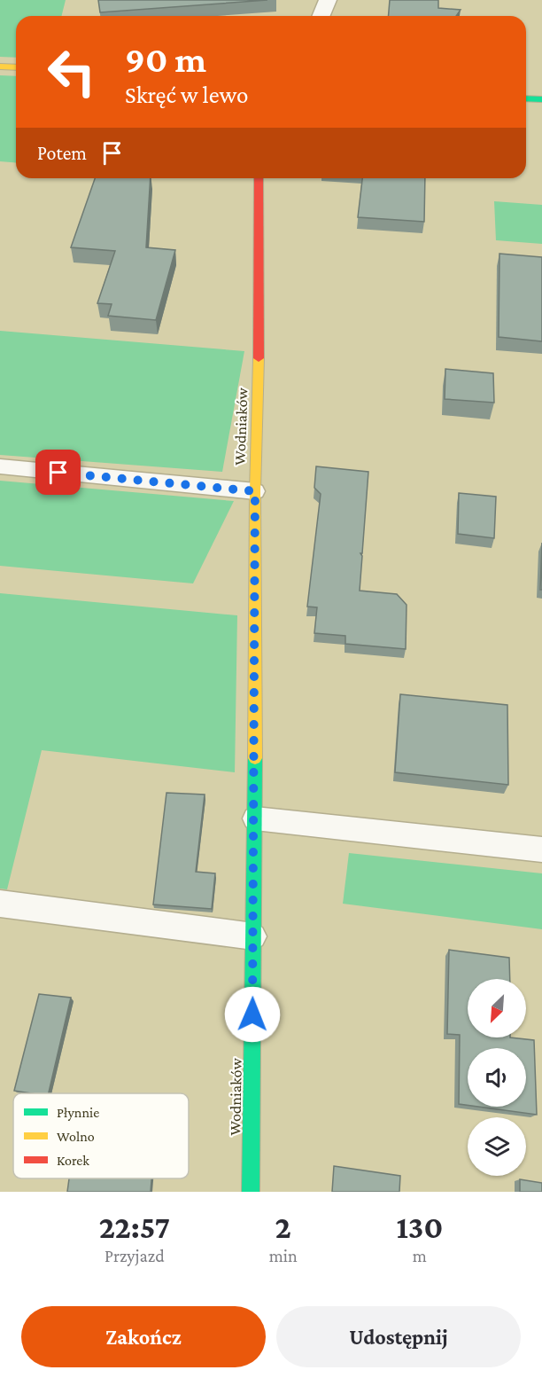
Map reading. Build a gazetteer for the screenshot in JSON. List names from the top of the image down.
{
  "streets": {
    "street": ["Wodniaków"]
  },
  "legend": ["Płynnie", "Wolno", "Korek"],
  "north": "bottom left",
  "page": {
    "turn": ["90 m", "Skręć w lewo"],
    "then": "Potem",
    "eta": [
      "22:57",
      "Przyjazd",
      "2",
      "min",
      "130",
      "m"
    ],
    "buttons": ["Zakończ", "Udostępnij"]
  }
}
